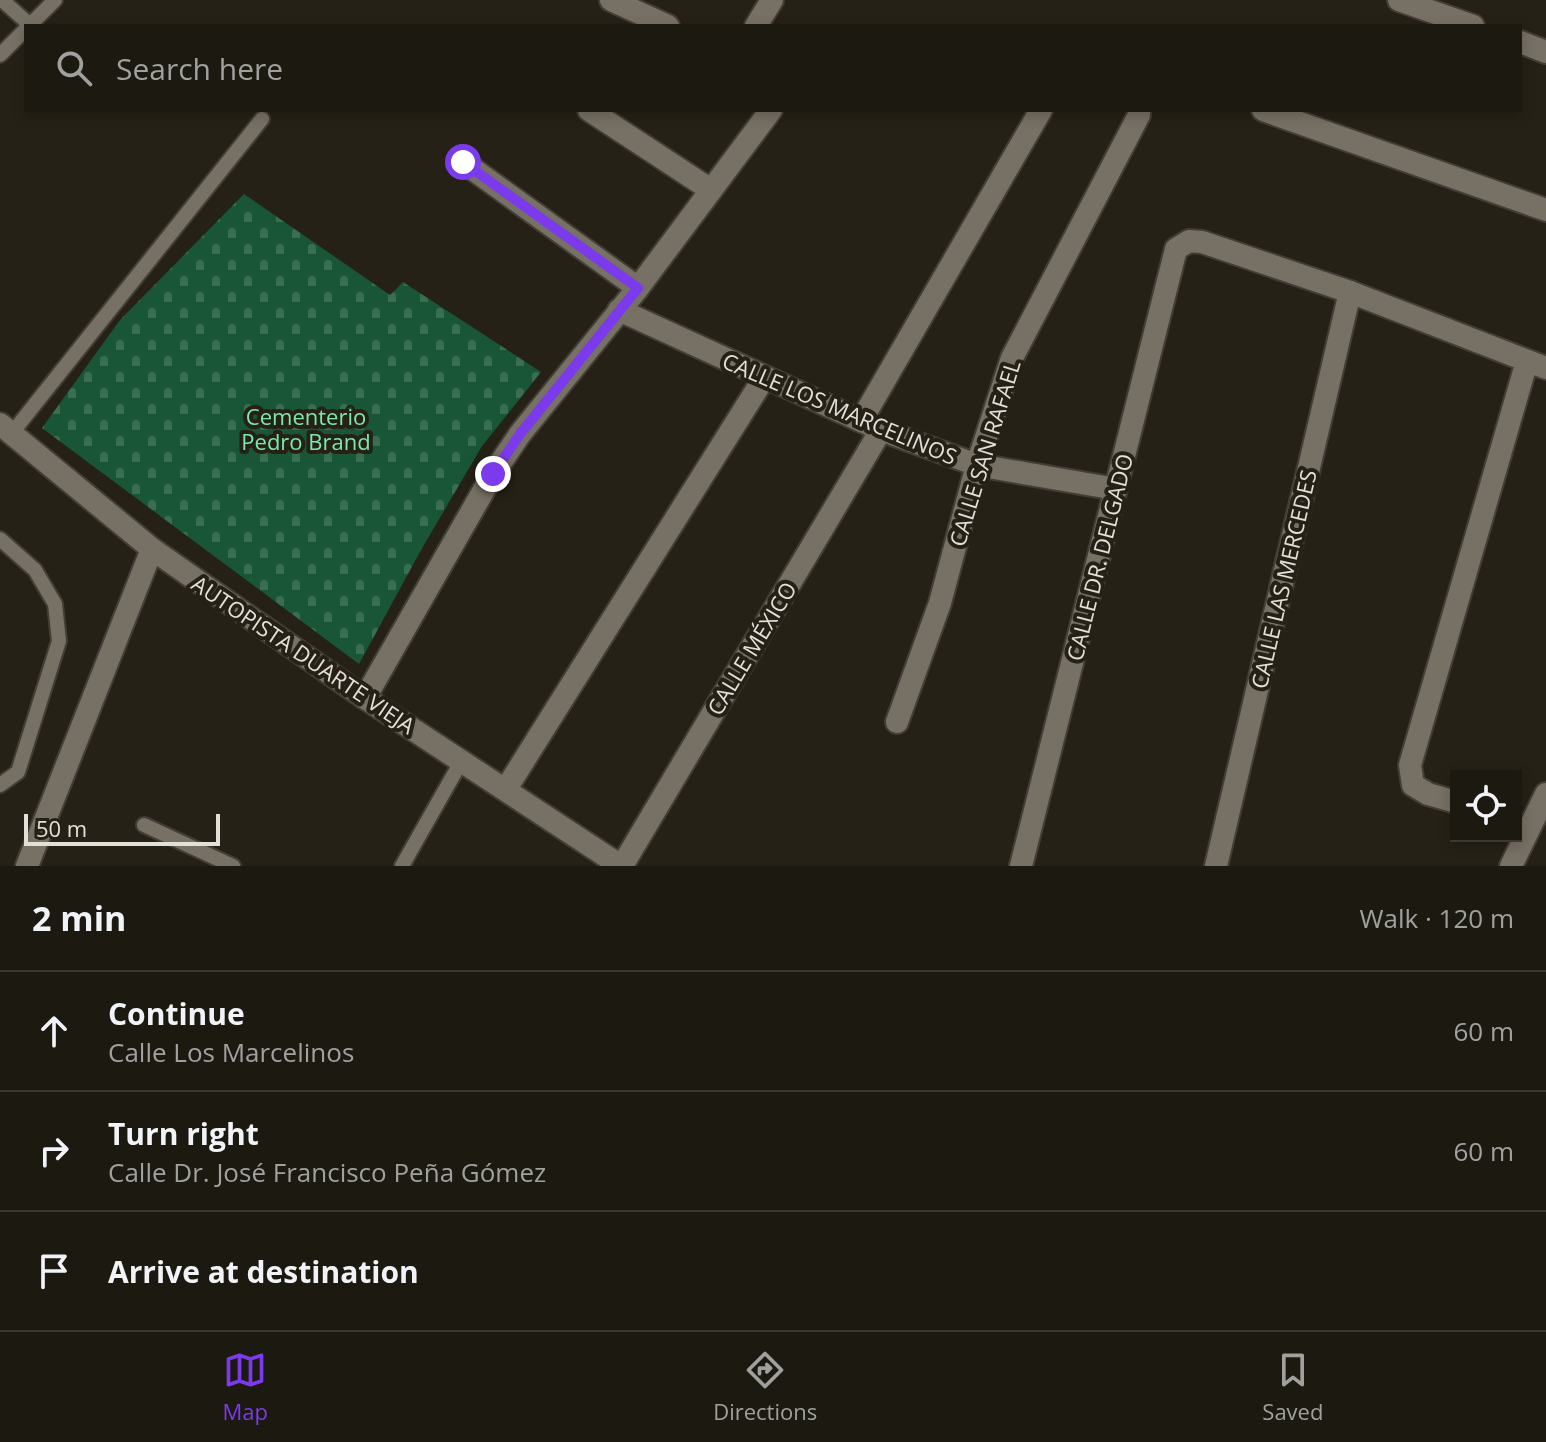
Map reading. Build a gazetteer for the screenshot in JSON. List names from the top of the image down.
{
  "streets": {
    "street": [
      "CALLE LOS MARCELINOS",
      "CALLE SAN RAFAEL",
      "CALLE DR. DELGADO",
      "CALLE LAS MERCEDES",
      "CALLE MÉXICO",
      "AUTOPISTA DUARTE VIEJA"
    ]
  },
  "crossings": [
    ["CALLE LOS MARCELINOS", "CALLE SAN RAFAEL"],
    ["CALLE LOS MARCELINOS", "CALLE DR. DELGADO"],
    ["CALLE LOS MARCELINOS", "CALLE MÉXICO"],
    ["CALLE DR. DELGADO", "CALLE LAS MERCEDES"],
    ["CALLE MÉXICO", "AUTOPISTA DUARTE VIEJA"]
  ],
  "parks": ["Cementerio Pedro Brand"],
  "scale_bar": "50 m",
  "page": {
    "search": "Search here",
    "scale": "50 m",
    "heading": ["2 min", "Walk · 120 m"],
    "list": [
      ["Continue", "Calle Los Marcelinos", "60 m"],
      ["Turn right", "Calle Dr. José Francisco Peña Gómez", "60 m"],
      "Arrive at destination"
    ],
    "nav": ["Map", "Directions", "Saved"]
  }
}
